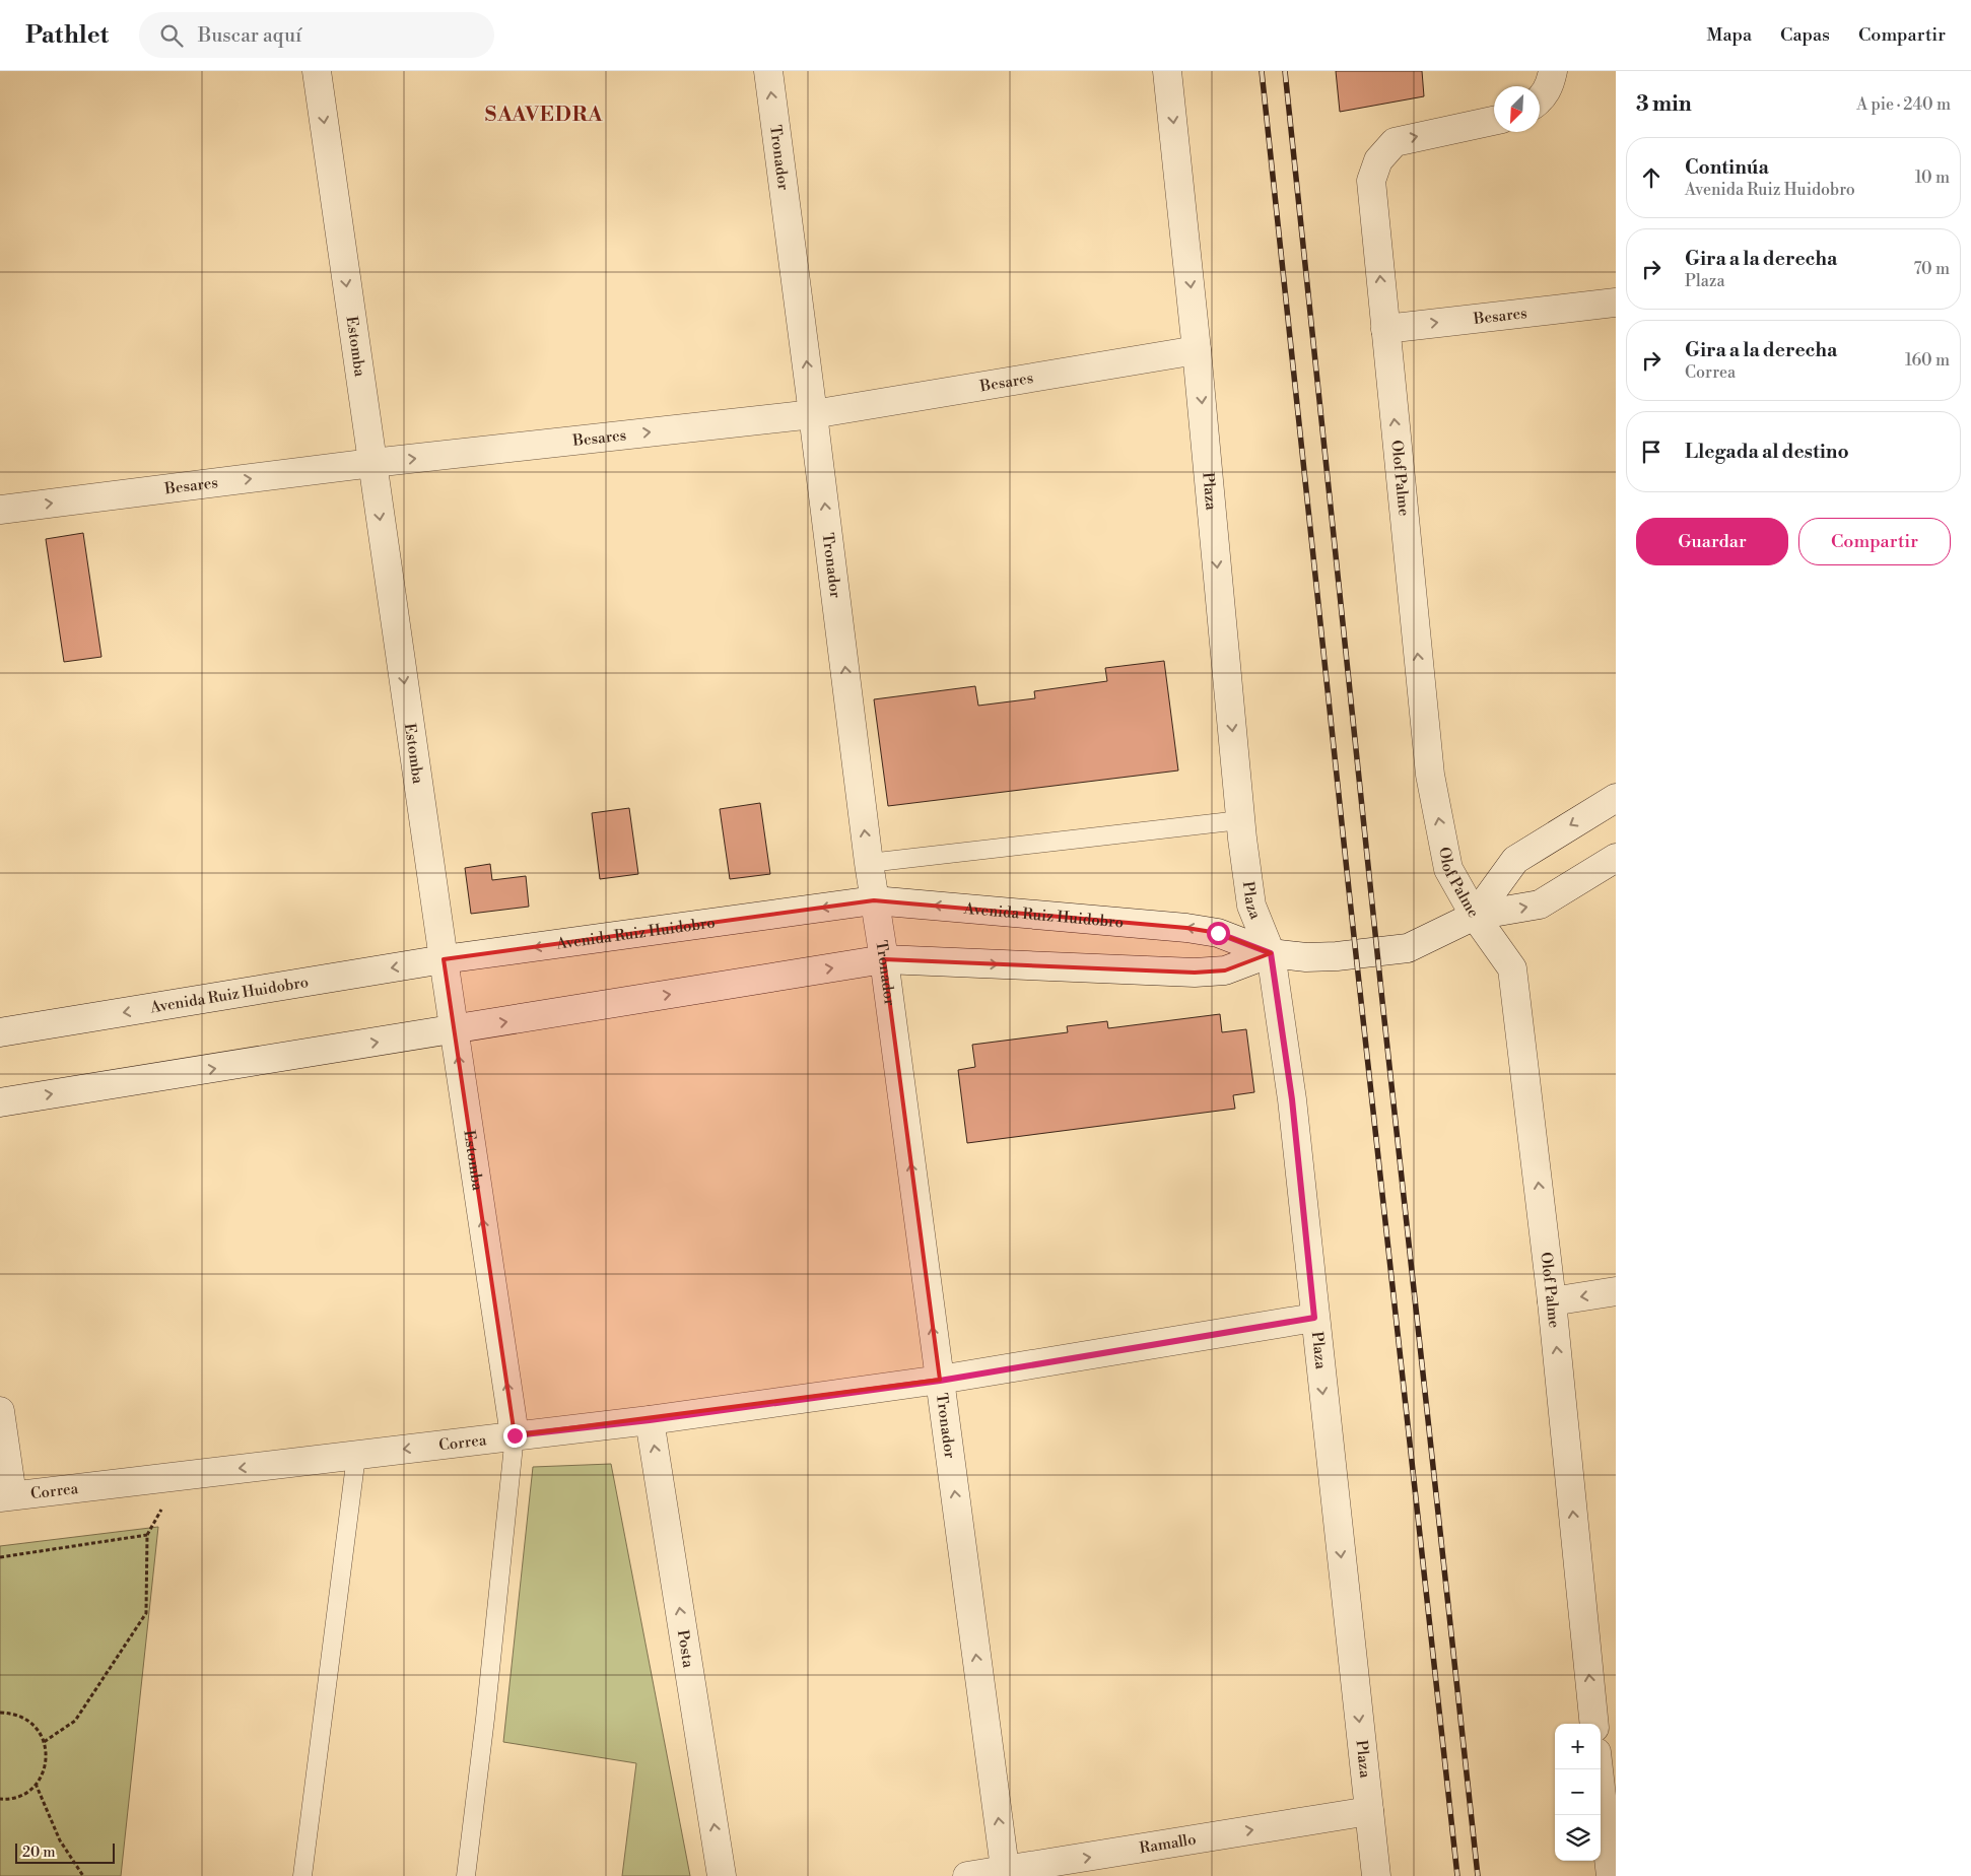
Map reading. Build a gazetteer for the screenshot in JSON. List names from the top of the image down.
{
  "streets": {
    "street": [
      "Tronador",
      "Besares",
      "Estomba",
      "Olof Palme",
      "Plaza",
      "Avenida Ruiz Huidobro",
      "Correa",
      "Posta",
      "Ramallo"
    ]
  },
  "crossings": [
    ["Tronador", "Besares"],
    ["Tronador", "Avenida Ruiz Huidobro"],
    ["Tronador", "Correa"],
    ["Tronador", "Ramallo"],
    ["Besares", "Estomba"],
    ["Besares", "Olof Palme"],
    ["Besares", "Plaza"],
    ["Estomba", "Avenida Ruiz Huidobro"],
    ["Estomba", "Correa"],
    ["Olof Palme", "Avenida Ruiz Huidobro"],
    ["Plaza", "Avenida Ruiz Huidobro"],
    ["Plaza", "Correa"],
    ["Plaza", "Ramallo"],
    ["Correa", "Posta"]
  ],
  "one_way": [
    "Tronador",
    "Besares",
    "Olof Palme",
    "Plaza",
    "Correa",
    "Posta",
    "Ramallo"
  ],
  "districts": ["SAAVEDRA"],
  "scale_bar": "20 m",
  "north": "bottom left",
  "page": {
    "header": "Pathlet",
    "search": "Buscar aquí",
    "nav": ["Mapa", "Capas", "Compartir"],
    "heading": ["3 min", "A pie · 240 m"],
    "list": [
      ["Continúa", "Avenida Ruiz Huidobro", "10 m"],
      ["Gira a la derecha", "Plaza", "70 m"],
      ["Gira a la derecha", "Correa", "160 m"],
      "Llegada al destino"
    ],
    "buttons": ["Guardar", "Compartir"],
    "map_buttons": ["+", "−"],
    "scale": "20 m"
  }
}
